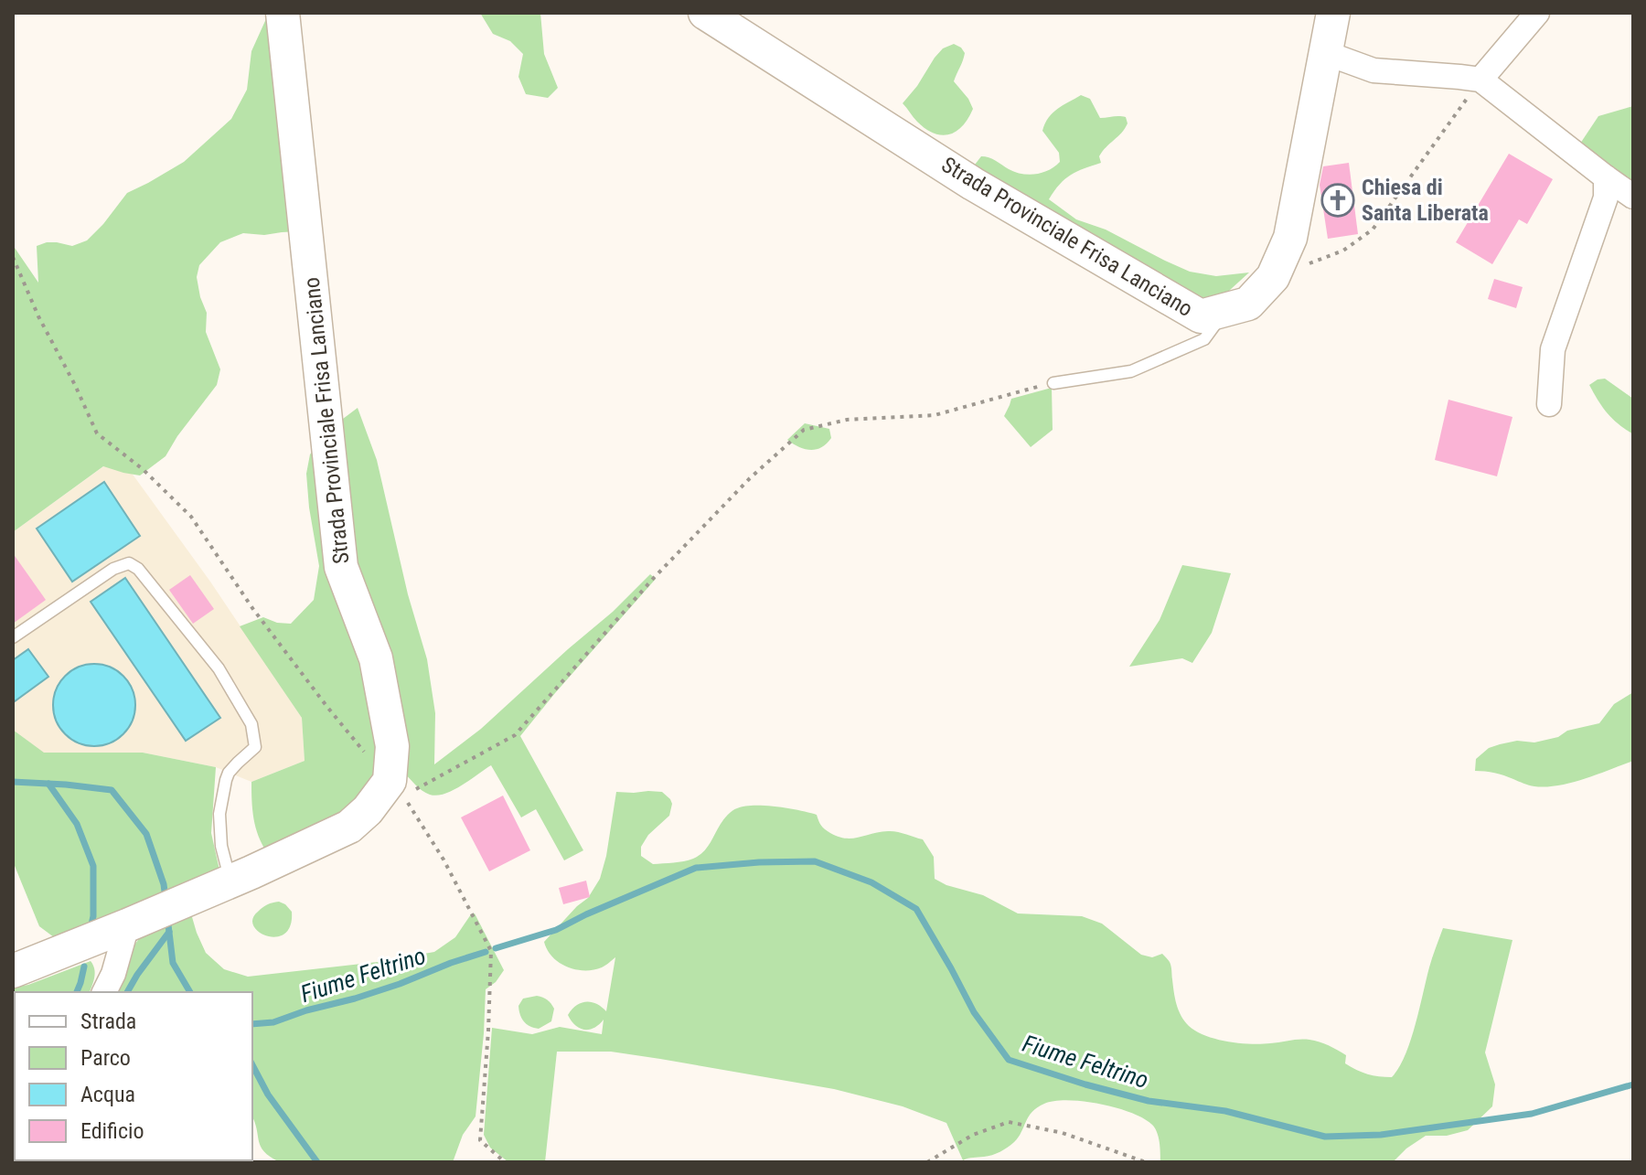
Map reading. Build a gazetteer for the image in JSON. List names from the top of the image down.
{
  "streets": {
    "street": ["Strada Provinciale Frisa Lanciano"]
  },
  "water": ["Fiume Feltrino"],
  "places": {
    "church": ["Chiesa di Santa Liberata"]
  },
  "legend": [
    "Strada",
    "Parco",
    "Acqua",
    "Edificio"
  ]
}
